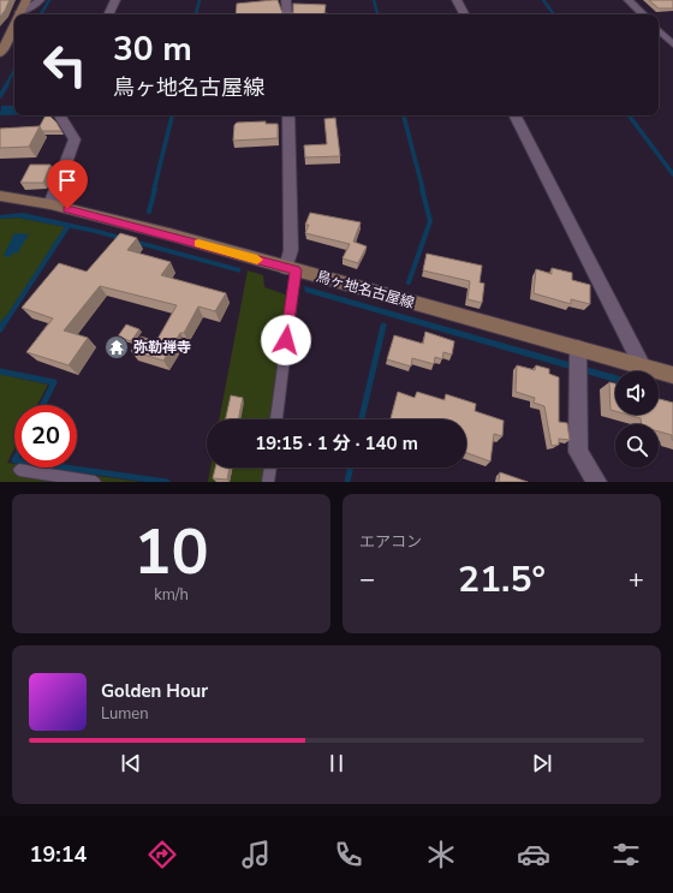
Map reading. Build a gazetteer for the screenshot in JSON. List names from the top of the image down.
{
  "streets": {
    "main road": ["鳥ヶ地名古屋線"]
  },
  "places": {
    "temple": ["弥勒禅寺"]
  },
  "page": {
    "turn": ["30 m", "鳥ヶ地名古屋線"],
    "limit": "20",
    "trip": "19:15 · 1 分 · 140 m",
    "tile": [
      ["10", "km/h"],
      "エアコン"
    ],
    "heat": ["−", "21.5°", "+"],
    "song": ["Golden Hour", "Lumen"],
    "tabs": "19:14"
  }
}
